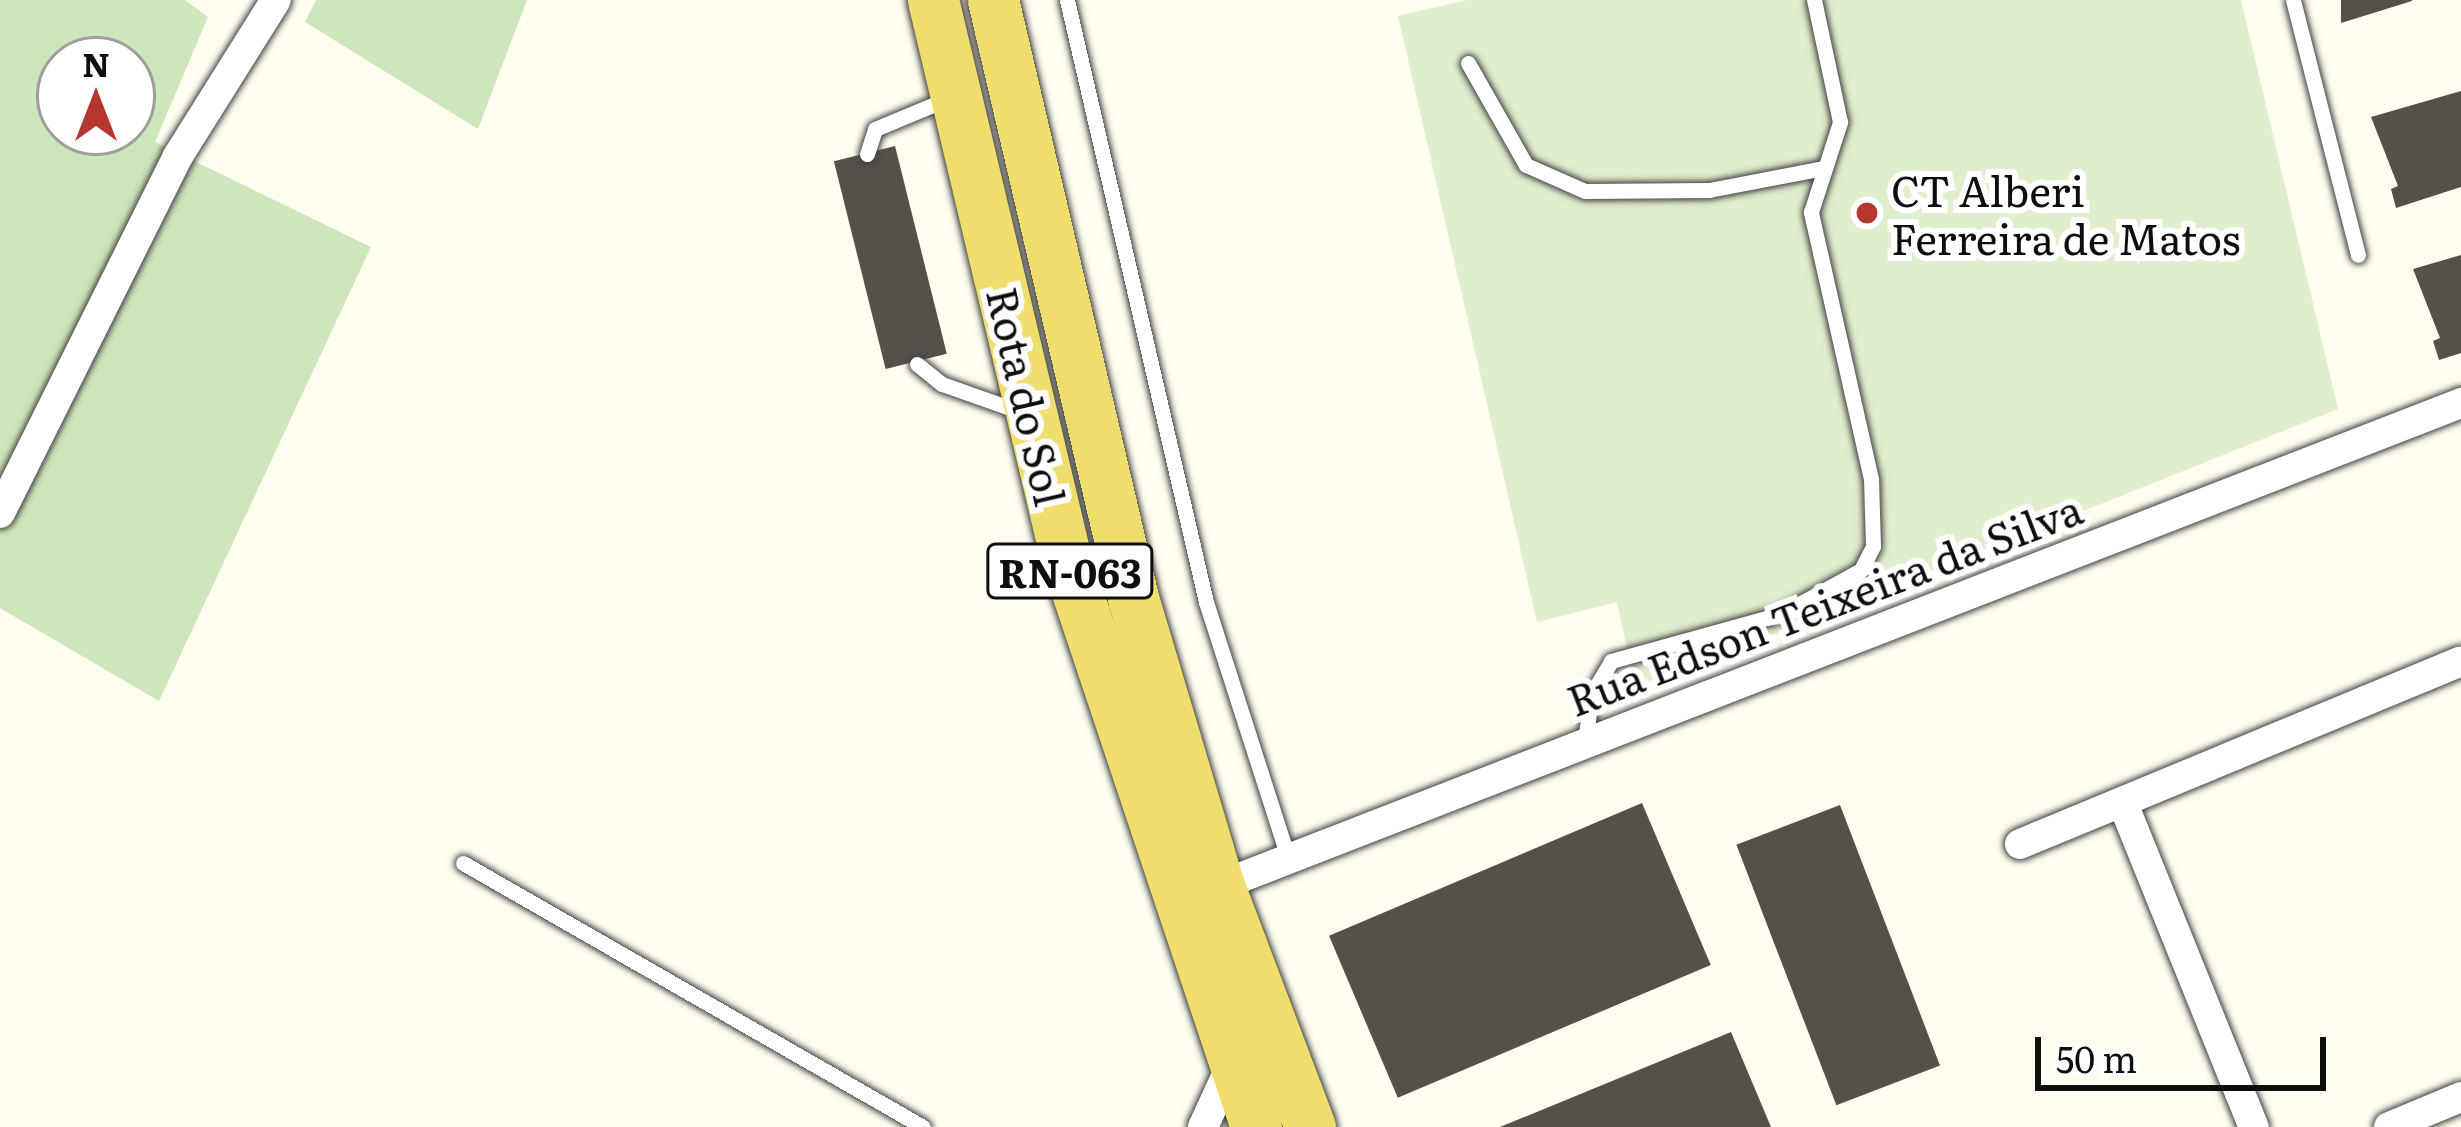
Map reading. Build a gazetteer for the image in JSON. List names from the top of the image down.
{
  "streets": {
    "main road": ["Rota do Sol", "RN-063"],
    "street": ["Rua Edson Teixeira da Silva"]
  },
  "crossings": [
    ["Rota do Sol", "Rua Edson Teixeira da Silva"]
  ],
  "places": ["CT Alberi Ferreira de Matos"],
  "scale_bar": "50 m",
  "north": "top"
}
